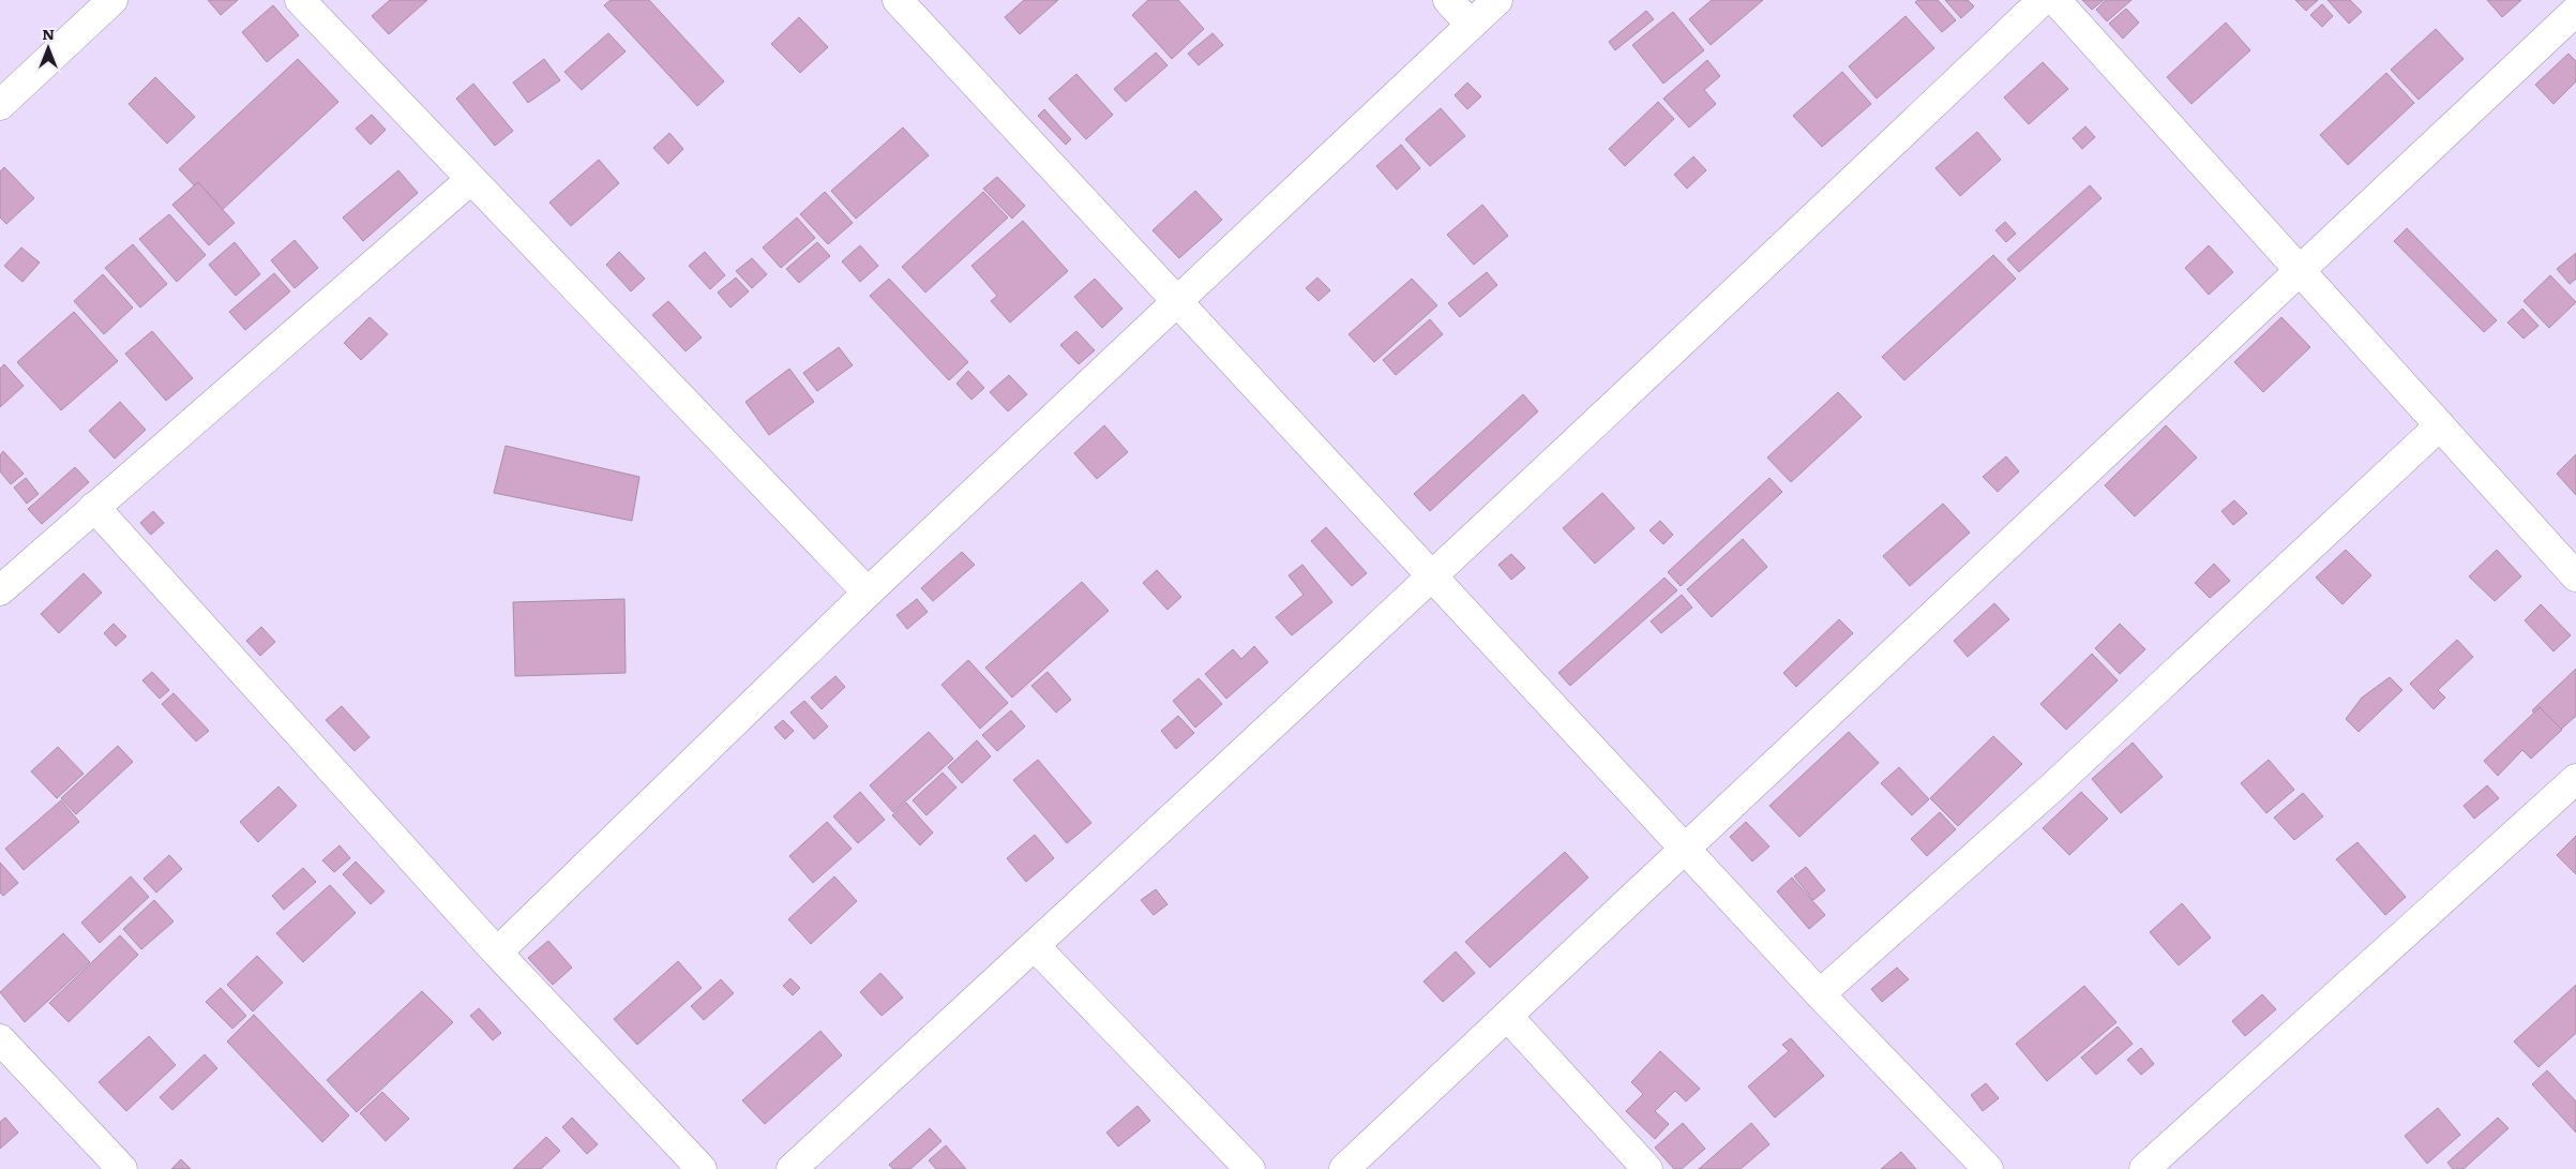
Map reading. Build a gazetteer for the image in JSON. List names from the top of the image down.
{
  "north": "top"
}
